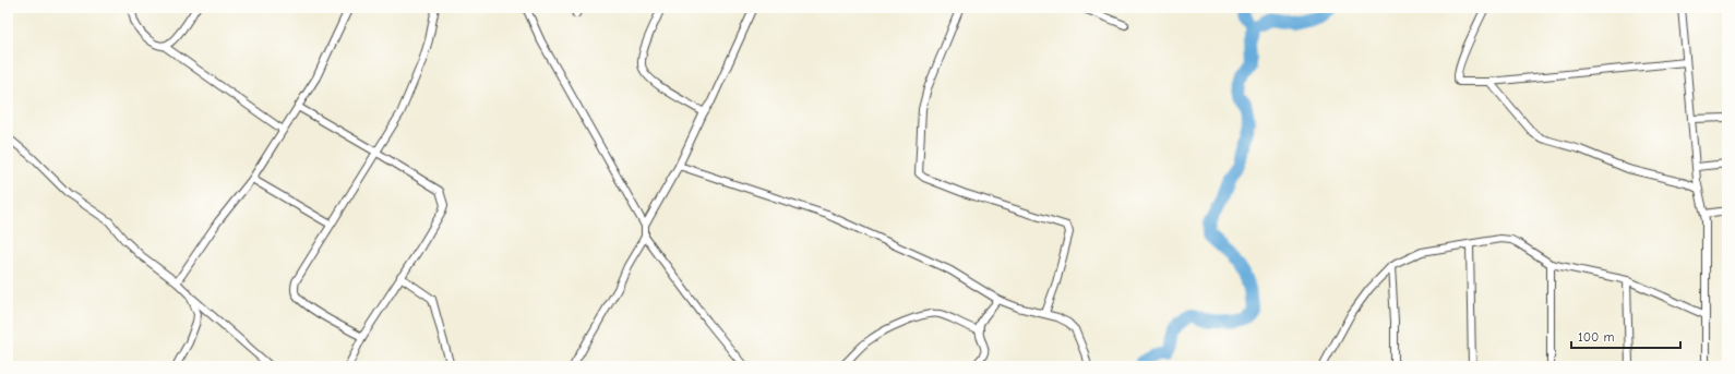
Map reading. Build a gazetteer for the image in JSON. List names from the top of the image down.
{
  "scale_bar": "100 m"
}
